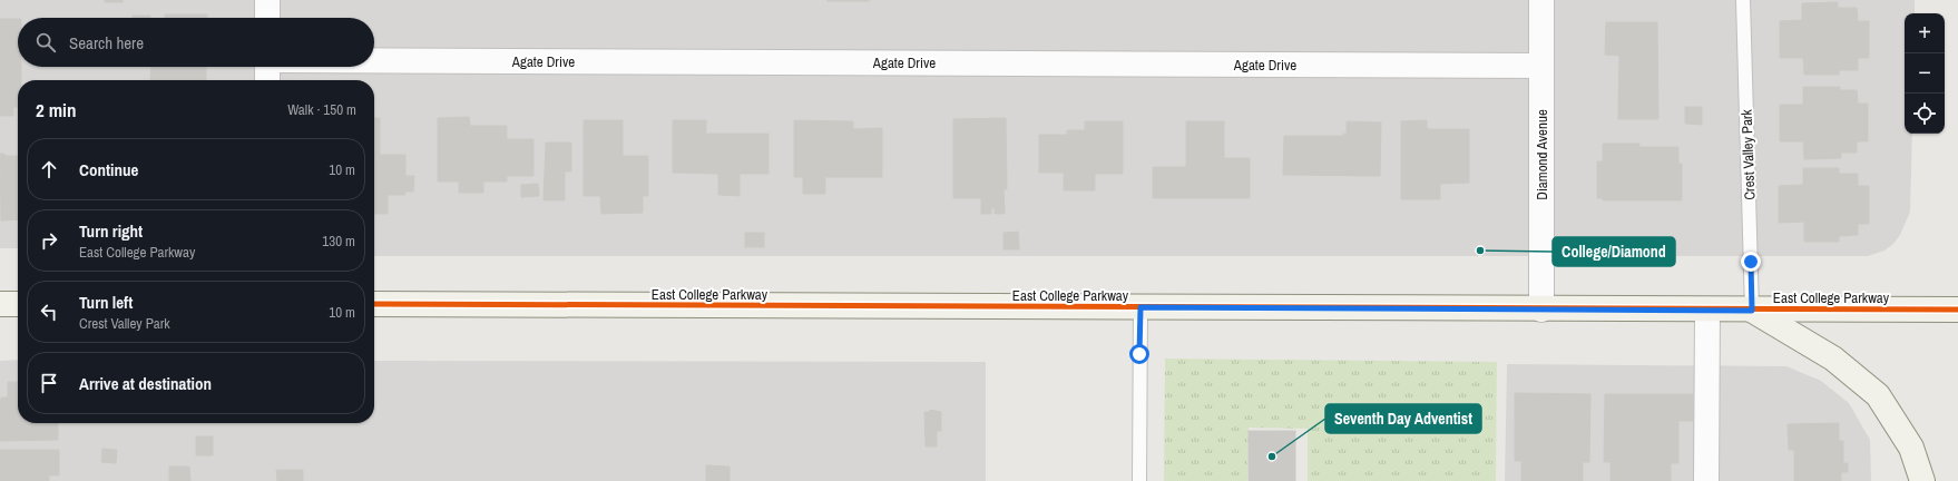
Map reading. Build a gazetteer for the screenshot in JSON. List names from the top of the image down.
{
  "streets": {
    "main road": ["East College Parkway"],
    "street": ["Agate Drive", "Diamond Avenue"],
    "lane": ["Crest Valley Park"]
  },
  "crossings": [
    ["Agate Drive", "Diamond Avenue"],
    ["Diamond Avenue", "East College Parkway"],
    ["Crest Valley Park", "East College Parkway"]
  ],
  "places": ["College/Diamond", "Seventh Day Adventist"],
  "page": {
    "map_buttons": ["+", "−"],
    "search": "Search here",
    "heading": ["2 min", "Walk · 150 m"],
    "list": [
      ["Continue", "10 m"],
      ["Turn right", "East College Parkway", "130 m"],
      ["Turn left", "Crest Valley Park", "10 m"],
      "Arrive at destination"
    ]
  }
}
